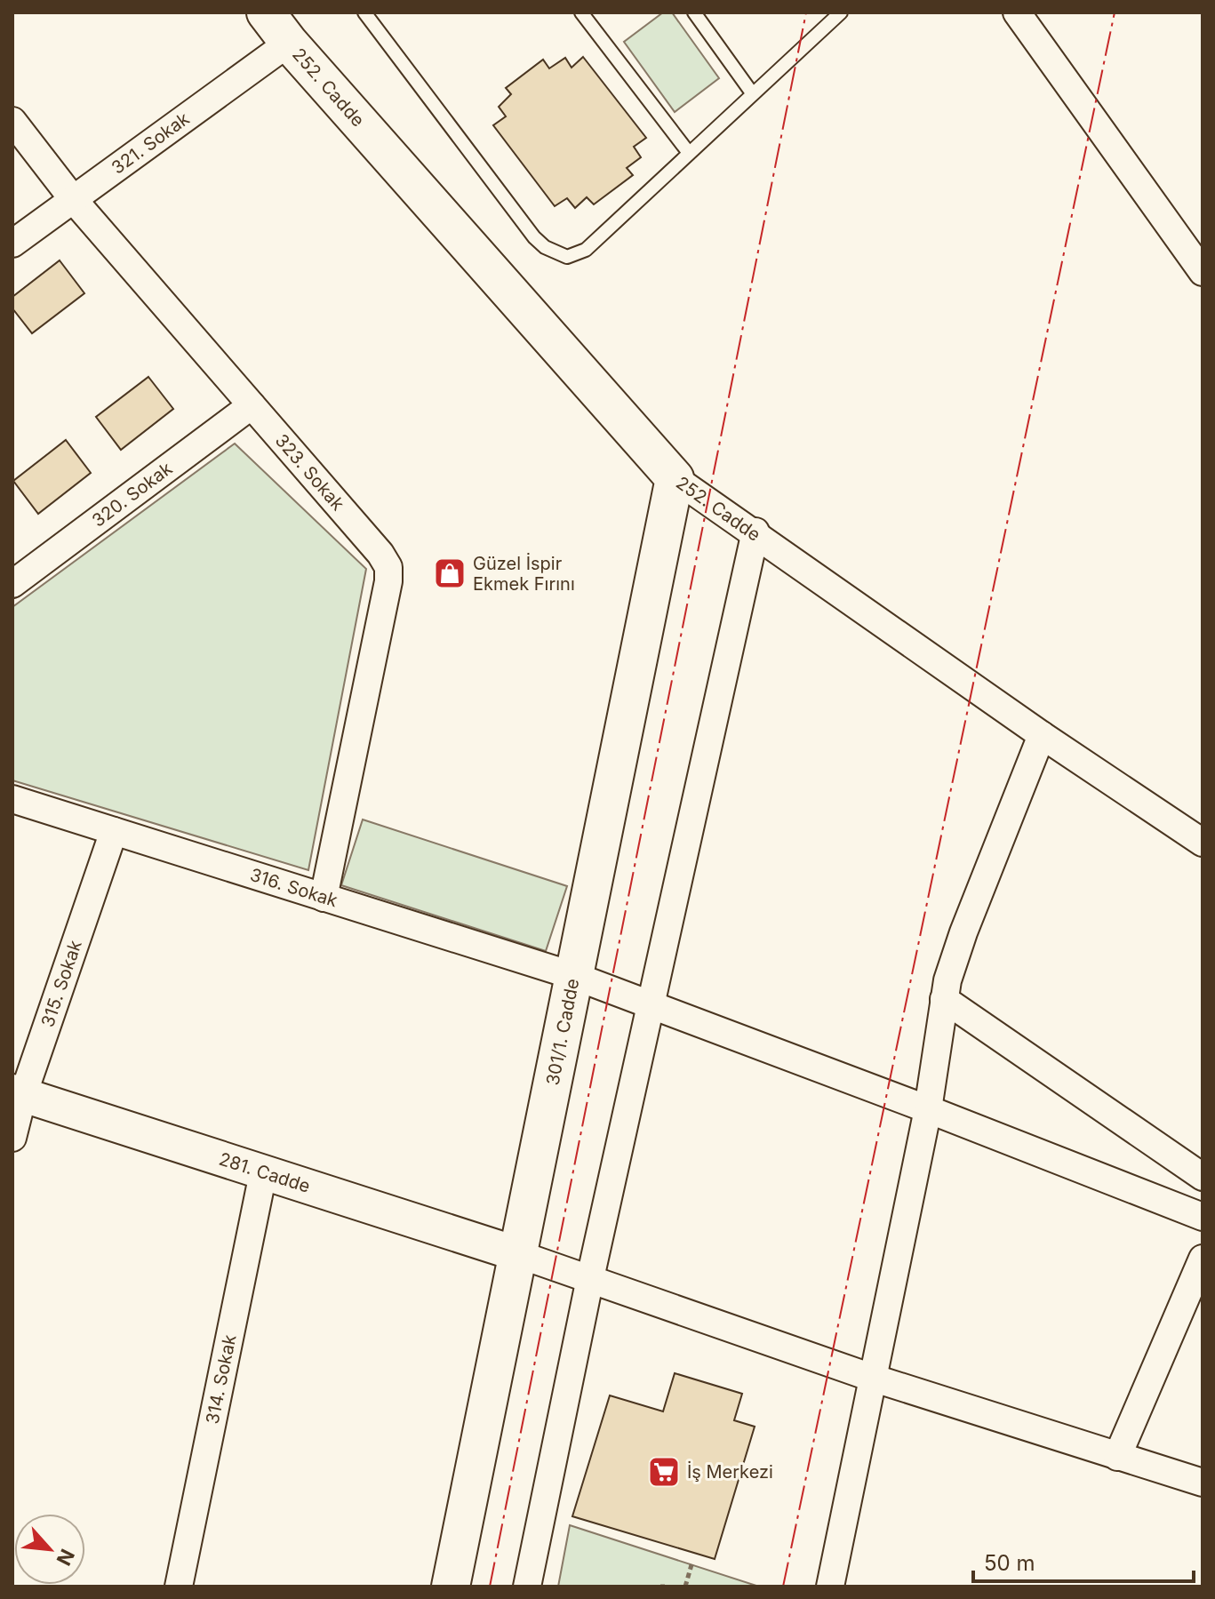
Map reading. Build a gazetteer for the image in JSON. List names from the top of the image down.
{
  "streets": {
    "main road": ["252. Cadde", "301/1. Cadde"],
    "street": [
      "321. Sokak",
      "323. Sokak",
      "320. Sokak",
      "316. Sokak",
      "315. Sokak",
      "281. Cadde",
      "314. Sokak"
    ]
  },
  "crossings": [
    ["252. Cadde", "321. Sokak"],
    ["252. Cadde", "301/1. Cadde"],
    ["321. Sokak", "323. Sokak"],
    ["323. Sokak", "320. Sokak"],
    ["323. Sokak", "316. Sokak"],
    ["316. Sokak", "315. Sokak"],
    ["316. Sokak", "301/1. Cadde"],
    ["315. Sokak", "281. Cadde"],
    ["301/1. Cadde", "281. Cadde"],
    ["281. Cadde", "314. Sokak"]
  ],
  "places": {
    "shop": ["Güzel İspir Ekmek Fırını"],
    "supermarket": ["İş Merkezi"]
  },
  "scale_bar": "50 m",
  "north": "bottom right"
}
